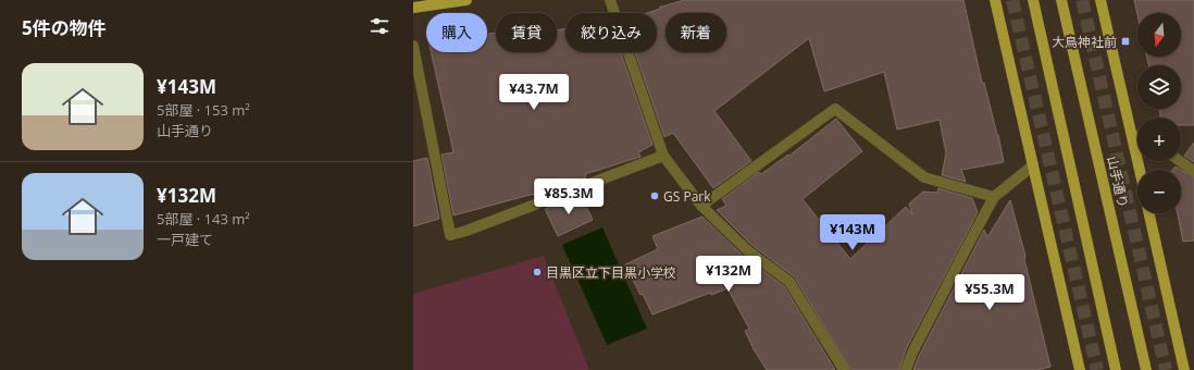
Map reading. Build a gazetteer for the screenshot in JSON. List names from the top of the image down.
{
  "streets": {
    "main road": ["山手通り"]
  },
  "places": {
    "transit": ["大鳥神社前"],
    "other": ["GS Park", "目黒区立下目黒小学校"]
  },
  "north": "bottom",
  "page": {
    "heading": "5件の物件",
    "map_buttons": ["+", "−"],
    "chip": [
      "購入",
      "賃貸",
      "絞り込み",
      "新着"
    ],
    "list": [
      {
        "name": "¥143M",
        "note": "5部屋 · 153 m² · 山手通り"
      },
      {
        "name": "¥132M",
        "note": "5部屋 · 143 m² · 一戸建て"
      }
    ],
    "price": [
      "¥43.7M",
      "¥85.3M",
      "¥143M",
      "¥132M",
      "¥55.3M"
    ]
  }
}
